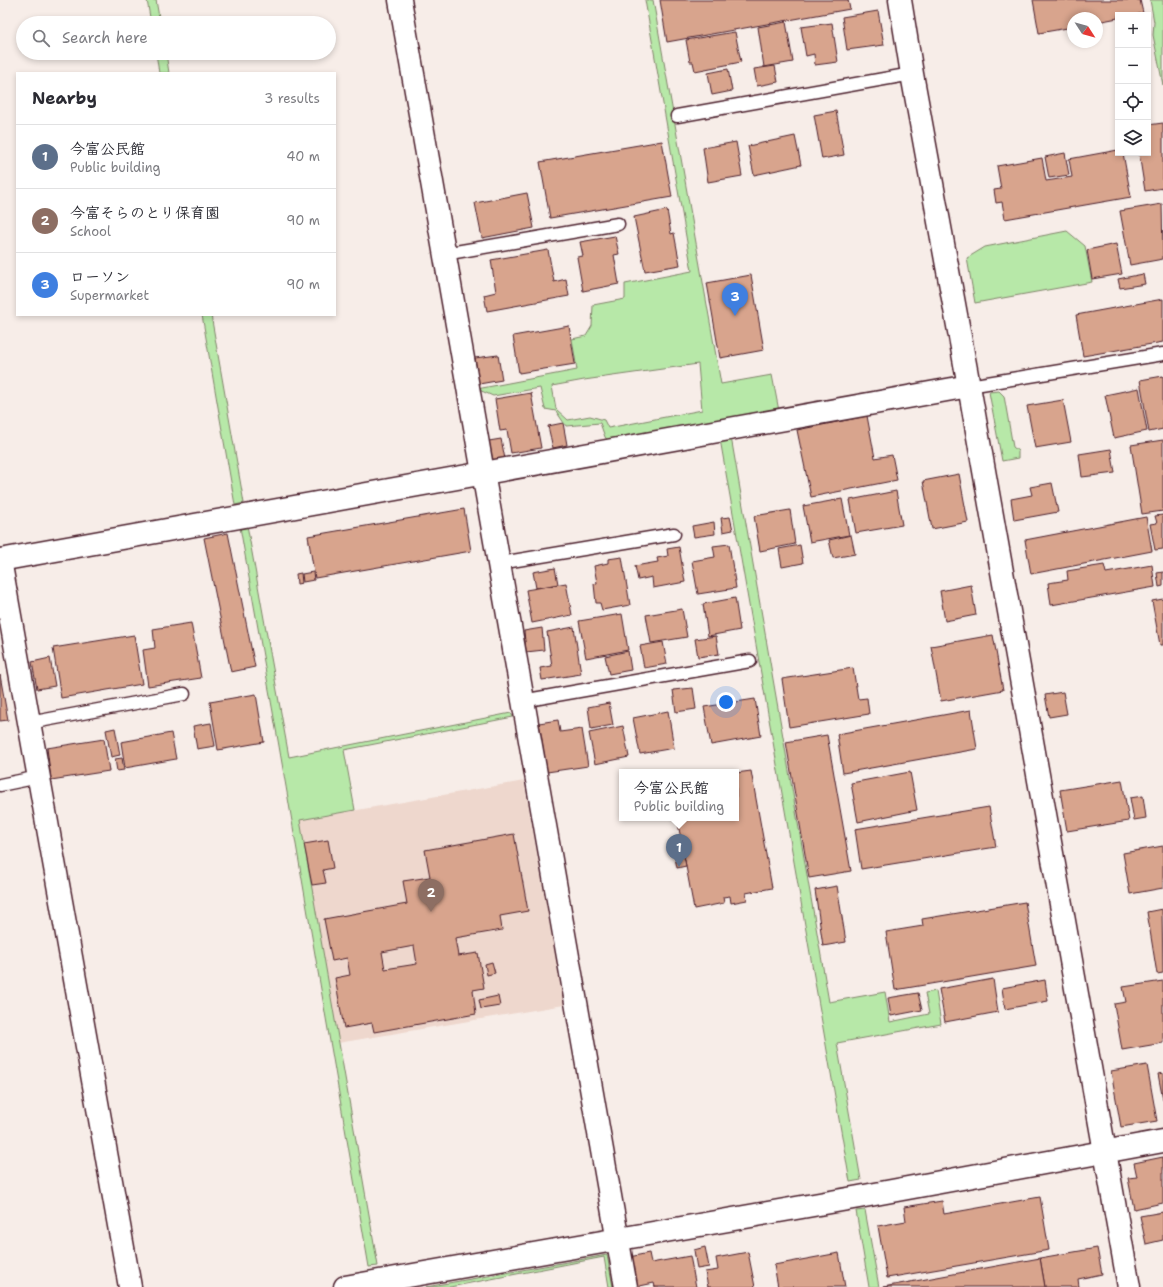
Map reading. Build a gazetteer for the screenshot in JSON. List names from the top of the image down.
{
  "north": "bottom right",
  "page": {
    "map_buttons": ["+", "−"],
    "search": "Search here",
    "heading": ["Nearby", "3 results"],
    "list": [
      {
        "mark": "1",
        "name": "今富公民館",
        "note": "Public building",
        "value": "40 m"
      },
      {
        "mark": "2",
        "name": "今富そらのとり保育園",
        "note": "School",
        "value": "90 m"
      },
      {
        "mark": "3",
        "name": "ローソン",
        "note": "Supermarket",
        "value": "90 m"
      }
    ],
    "pins": ["3", "1", "2"],
    "popup": ["今富公民館", "Public building"]
  }
}
